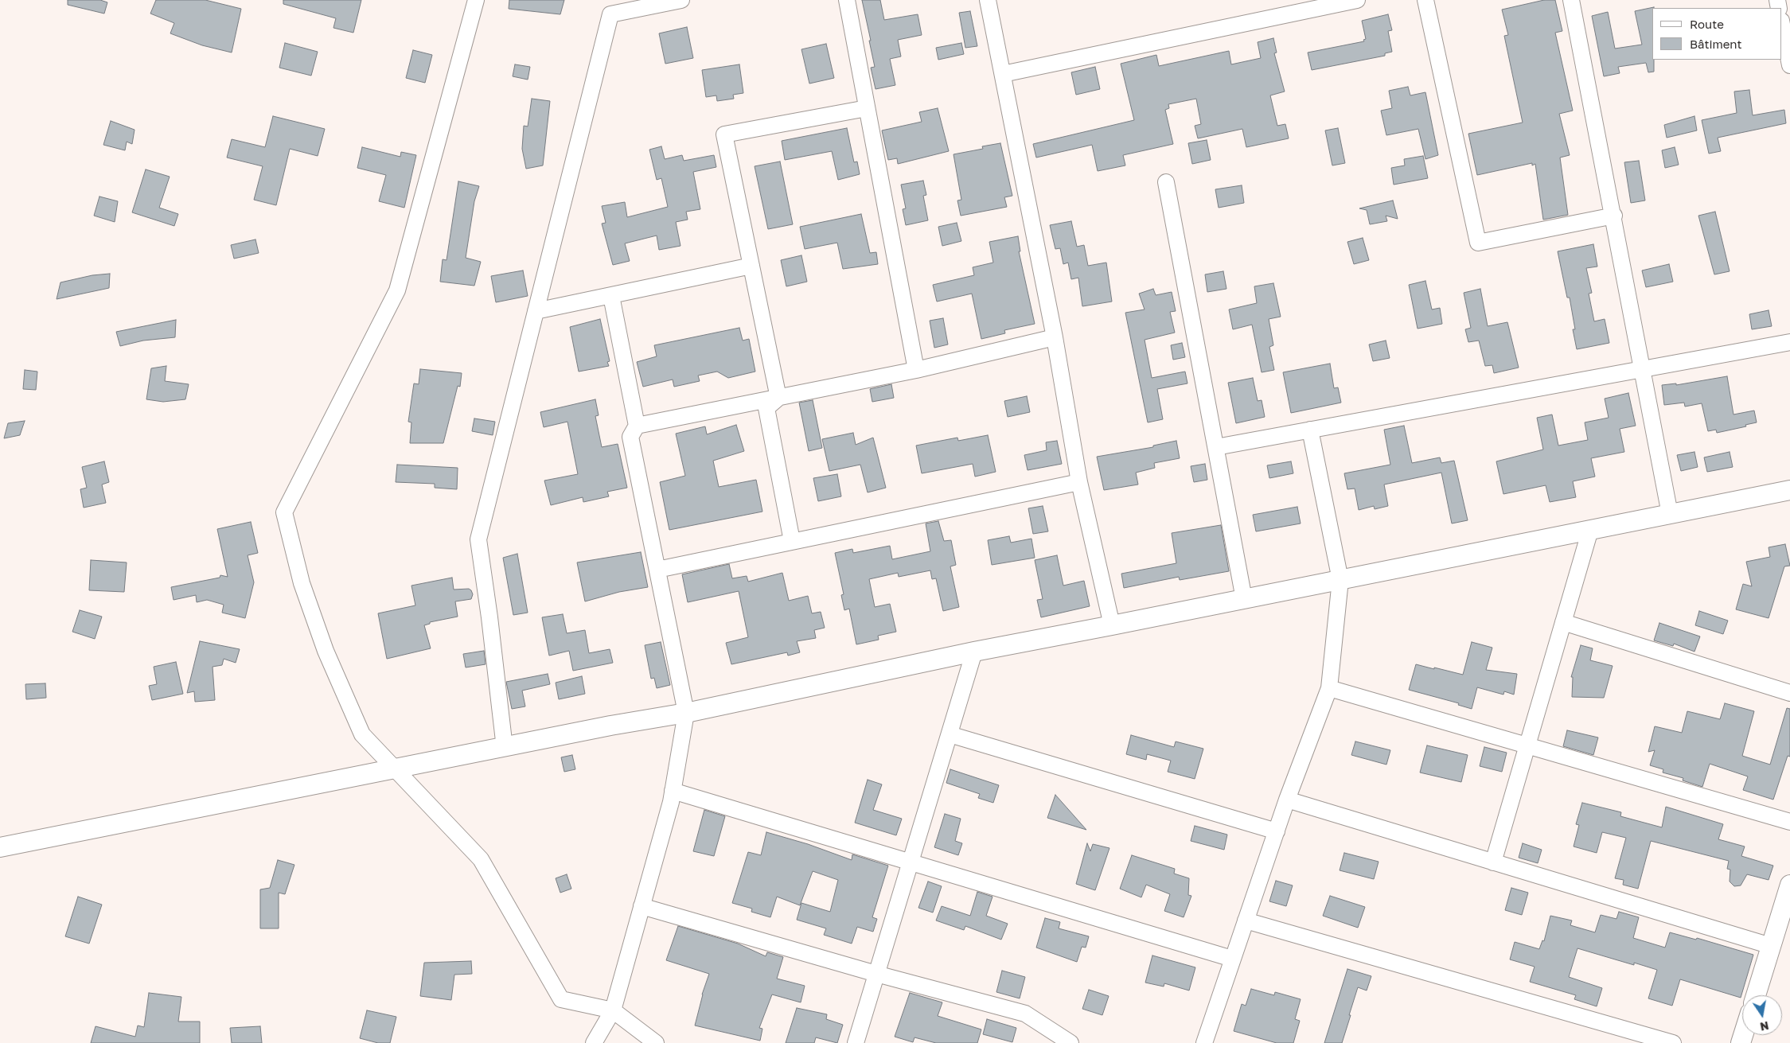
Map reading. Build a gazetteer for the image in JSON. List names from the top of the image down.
{
  "legend": ["Route", "Bâtiment"],
  "north": "bottom"
}
